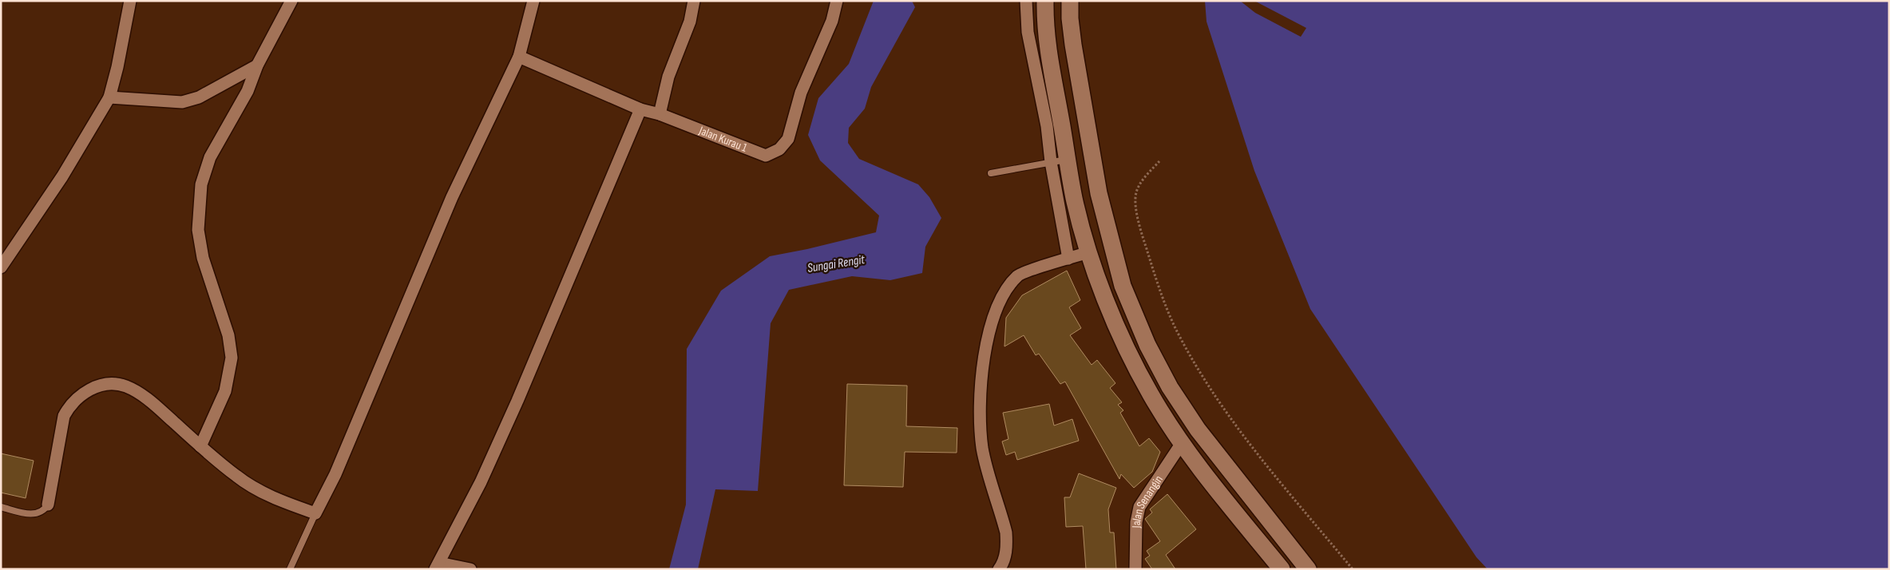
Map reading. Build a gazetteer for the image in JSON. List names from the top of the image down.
{
  "streets": {
    "street": ["Jalan Kurau 1", "Jalan Senangin"]
  },
  "water": ["Sungai Rengit"]
}
